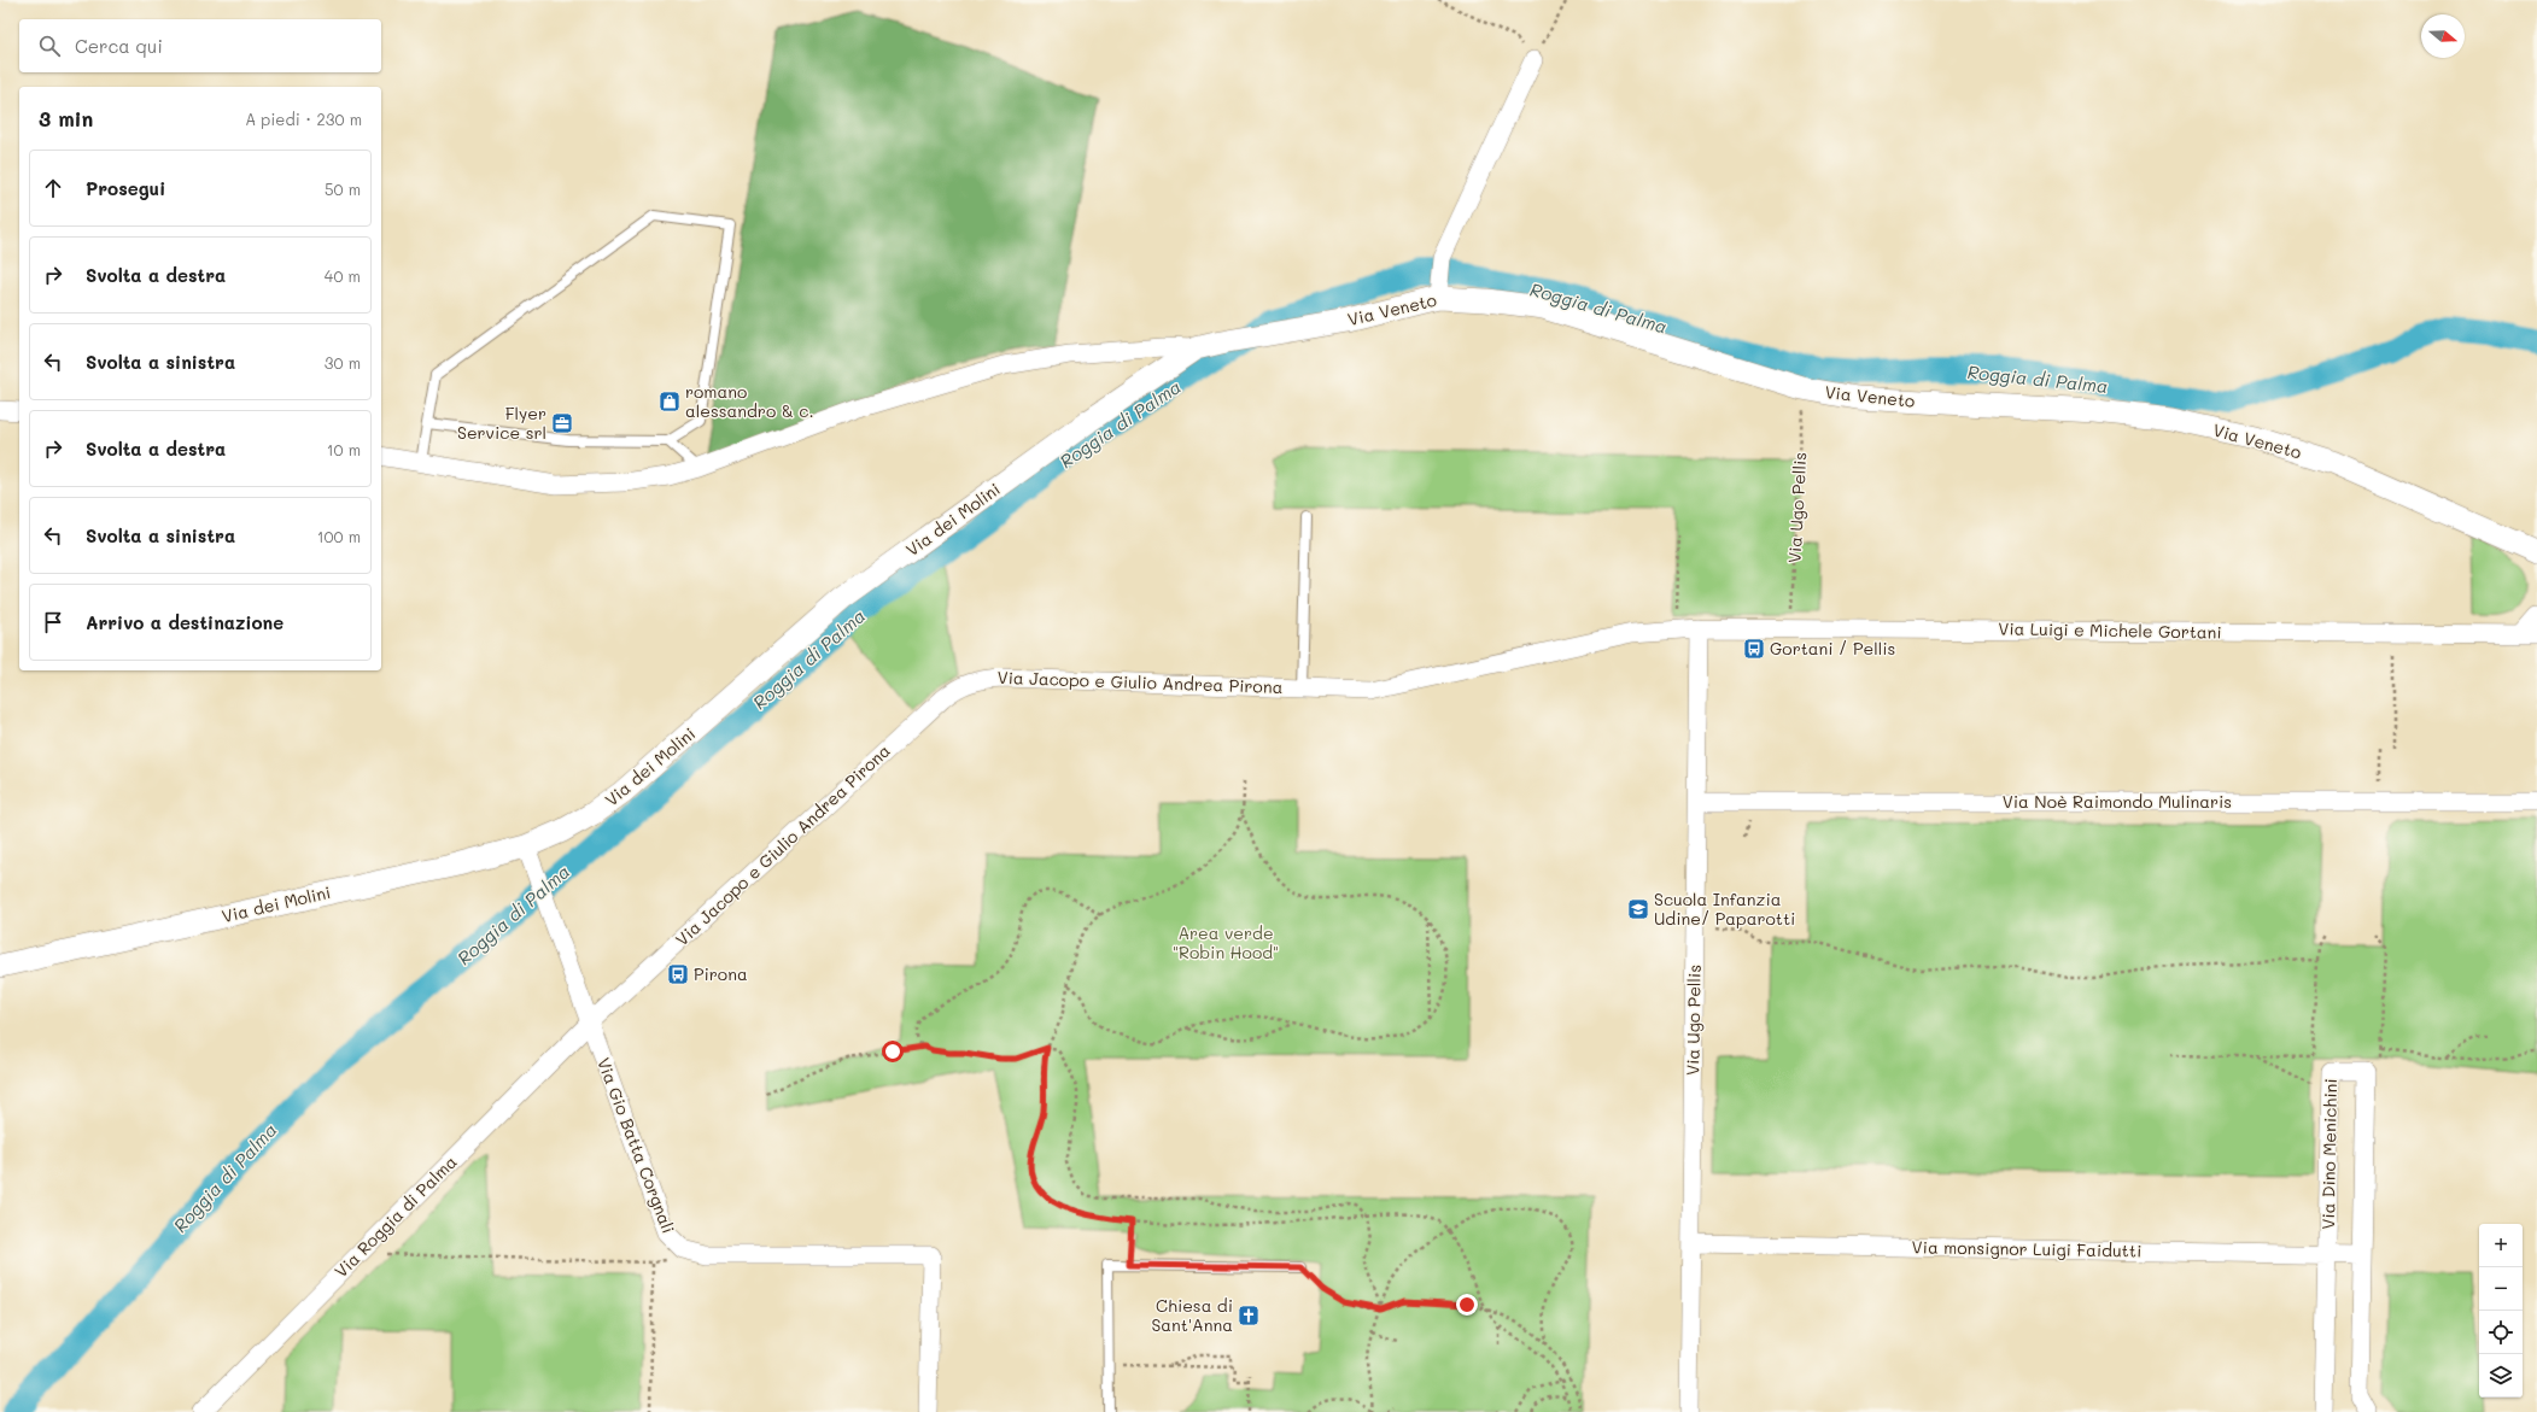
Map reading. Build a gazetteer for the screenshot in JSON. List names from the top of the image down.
{
  "streets": {
    "street": [
      "Via Veneto",
      "Via Ugo Pellis",
      "Via dei Molini",
      "Via Luigi e Michele Gortani",
      "Via Jacopo e Giulio Andrea Pirona",
      "Via Noè Raimondo Mulinaris",
      "Via Gio Batta Corgnali",
      "Via Dino Menichini",
      "Via Roggia di Palma",
      "Via monsignor Luigi Faidutti"
    ]
  },
  "crossings": [
    ["Via Veneto", "Via Ugo Pellis"],
    ["Via Veneto", "Via dei Molini"],
    ["Via Ugo Pellis", "Via Luigi e Michele Gortani"],
    ["Via Ugo Pellis", "Via Jacopo e Giulio Andrea Pirona"],
    ["Via Ugo Pellis", "Via Noè Raimondo Mulinaris"],
    ["Via Ugo Pellis", "Via monsignor Luigi Faidutti"],
    ["Via dei Molini", "Via Gio Batta Corgnali"],
    ["Via Luigi e Michele Gortani", "Via Jacopo e Giulio Andrea Pirona"],
    ["Via Jacopo e Giulio Andrea Pirona", "Via Gio Batta Corgnali"],
    ["Via Jacopo e Giulio Andrea Pirona", "Via Roggia di Palma"],
    ["Via Gio Batta Corgnali", "Via Roggia di Palma"],
    ["Via Dino Menichini", "Via monsignor Luigi Faidutti"]
  ],
  "water": ["Roggia di Palma"],
  "parks": ["Area verde \"Robin Hood\""],
  "places": {
    "shop": ["romano alessandro & c."],
    "office": ["Flyer Service srl"],
    "bus stop": ["Gortani / Pellis", "Pirona"],
    "school or university": ["Scuola Infanzia Udine/ Paparotti"],
    "church": ["Chiesa di Sant'Anna"]
  },
  "north": "right",
  "page": {
    "search": "Cerca qui",
    "heading": ["3 min", "A piedi · 230 m"],
    "list": [
      ["Prosegui", "50 m"],
      ["Svolta a destra", "40 m"],
      ["Svolta a sinistra", "30 m"],
      ["Svolta a destra", "10 m"],
      ["Svolta a sinistra", "100 m"],
      "Arrivo a destinazione"
    ],
    "map_buttons": ["+", "−"]
  }
}
